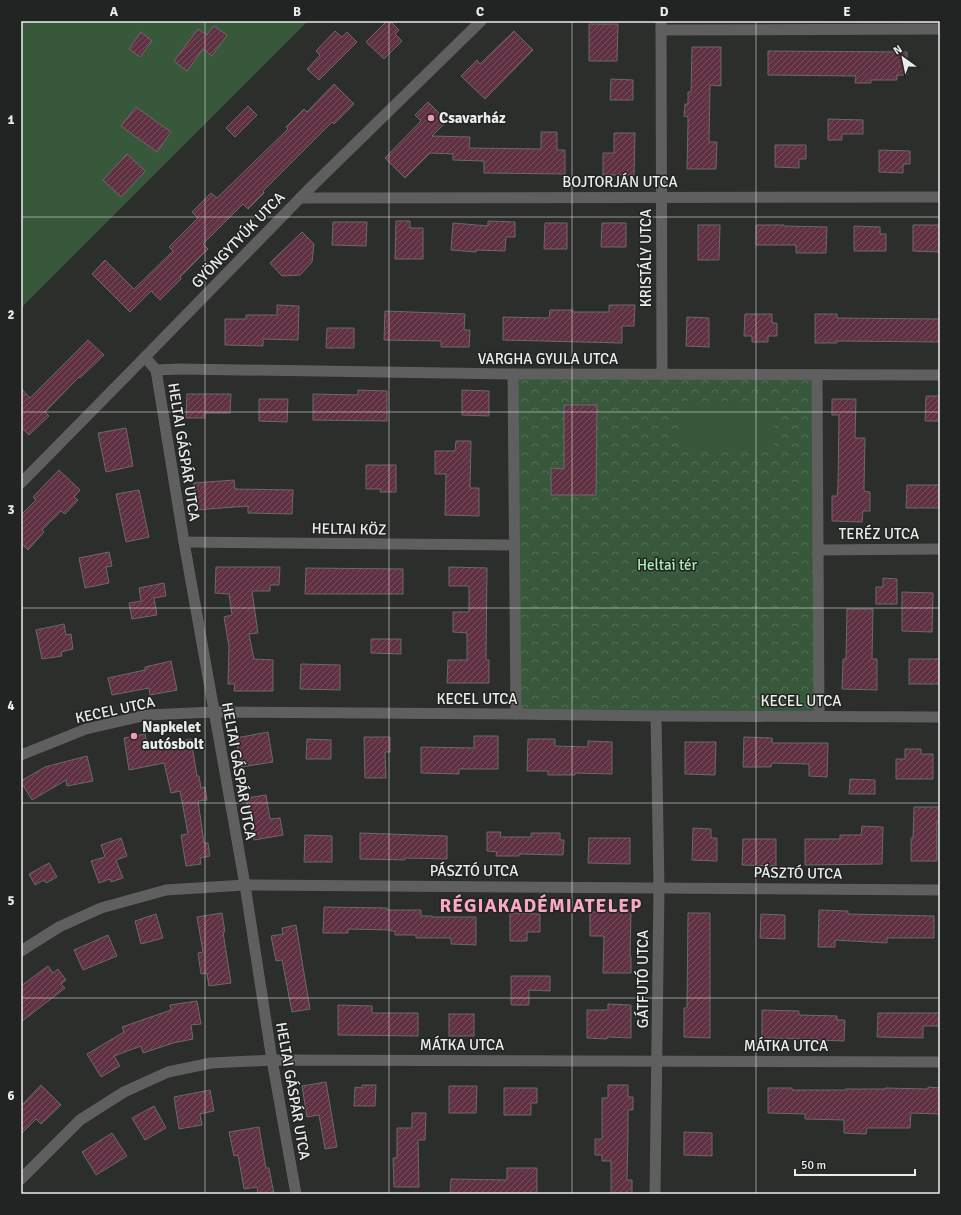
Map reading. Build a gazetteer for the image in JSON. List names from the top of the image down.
{
  "streets": {
    "street": [
      "BOJTORJÁN UTCA",
      "GYÖNGYTYÚK UTCA",
      "KRISTÁLY UTCA",
      "VARGHA GYULA UTCA",
      "HELTAI GÁSPÁR UTCA",
      "HELTAI KÖZ",
      "TERÉZ UTCA",
      "KECEL UTCA",
      "PÁSZTÓ UTCA",
      "GÁTFUTÓ UTCA",
      "MÁTKA UTCA"
    ]
  },
  "crossings": [
    ["BOJTORJÁN UTCA", "GYÖNGYTYÚK UTCA"],
    ["BOJTORJÁN UTCA", "KRISTÁLY UTCA"],
    ["GYÖNGYTYÚK UTCA", "HELTAI GÁSPÁR UTCA"],
    ["KRISTÁLY UTCA", "VARGHA GYULA UTCA"],
    ["VARGHA GYULA UTCA", "HELTAI GÁSPÁR UTCA"],
    ["HELTAI GÁSPÁR UTCA", "HELTAI KÖZ"],
    ["HELTAI GÁSPÁR UTCA", "KECEL UTCA"],
    ["HELTAI GÁSPÁR UTCA", "PÁSZTÓ UTCA"],
    ["HELTAI GÁSPÁR UTCA", "MÁTKA UTCA"],
    ["KECEL UTCA", "GÁTFUTÓ UTCA"],
    ["PÁSZTÓ UTCA", "GÁTFUTÓ UTCA"],
    ["GÁTFUTÓ UTCA", "MÁTKA UTCA"]
  ],
  "districts": ["RÉGIAKADÉMIATELEP"],
  "parks": ["Heltai tér"],
  "places": ["Csavarház", "Napkelet autósbolt"],
  "scale_bar": "50 m",
  "north": "top left",
  "grid": {
    "columns": [
      "A",
      "B",
      "C",
      "D",
      "E"
    ],
    "rows": [
      "1",
      "2",
      "3",
      "4",
      "5",
      "6"
    ]
  }
}
